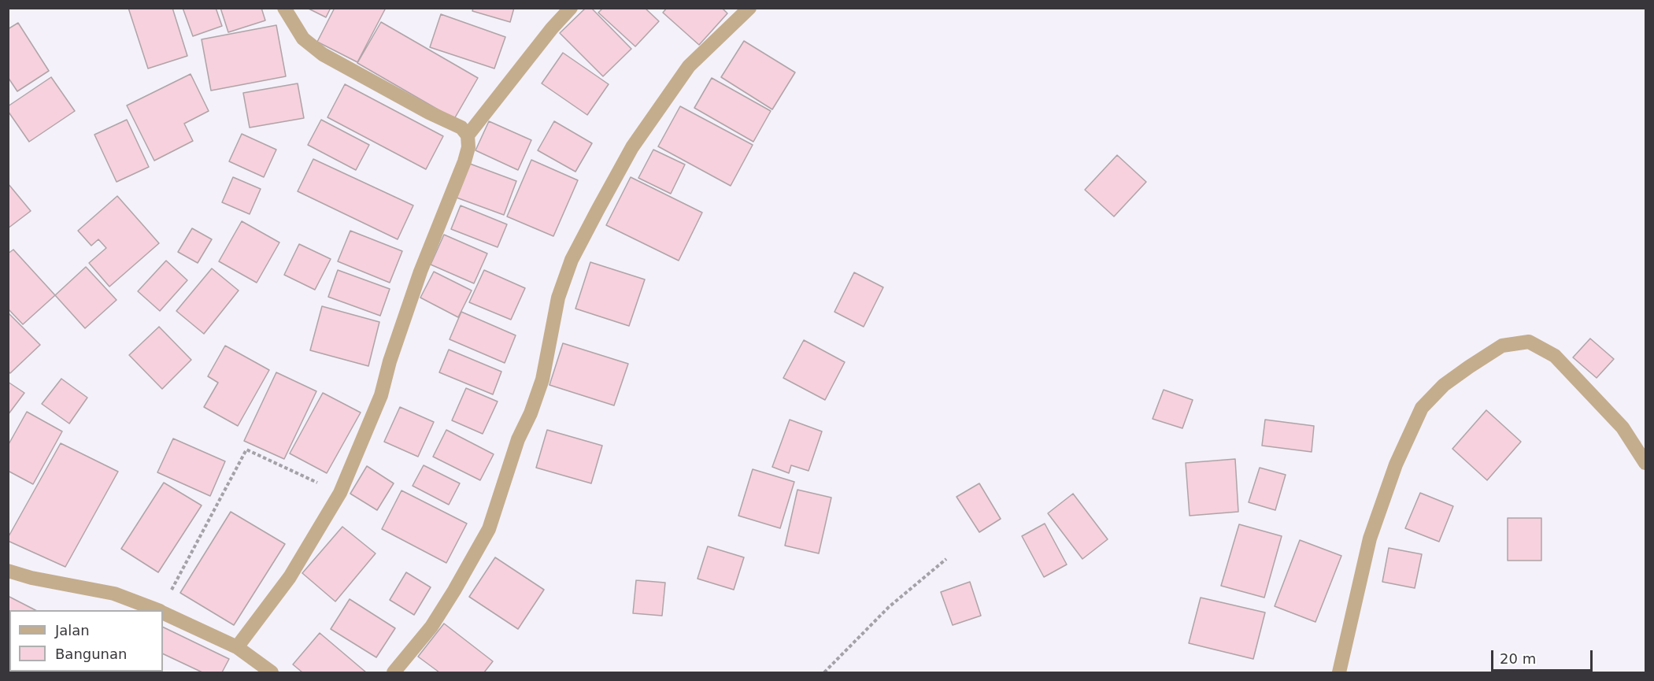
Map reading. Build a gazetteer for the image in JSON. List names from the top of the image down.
{
  "legend": ["Jalan", "Bangunan"],
  "scale_bar": "20 m"
}
